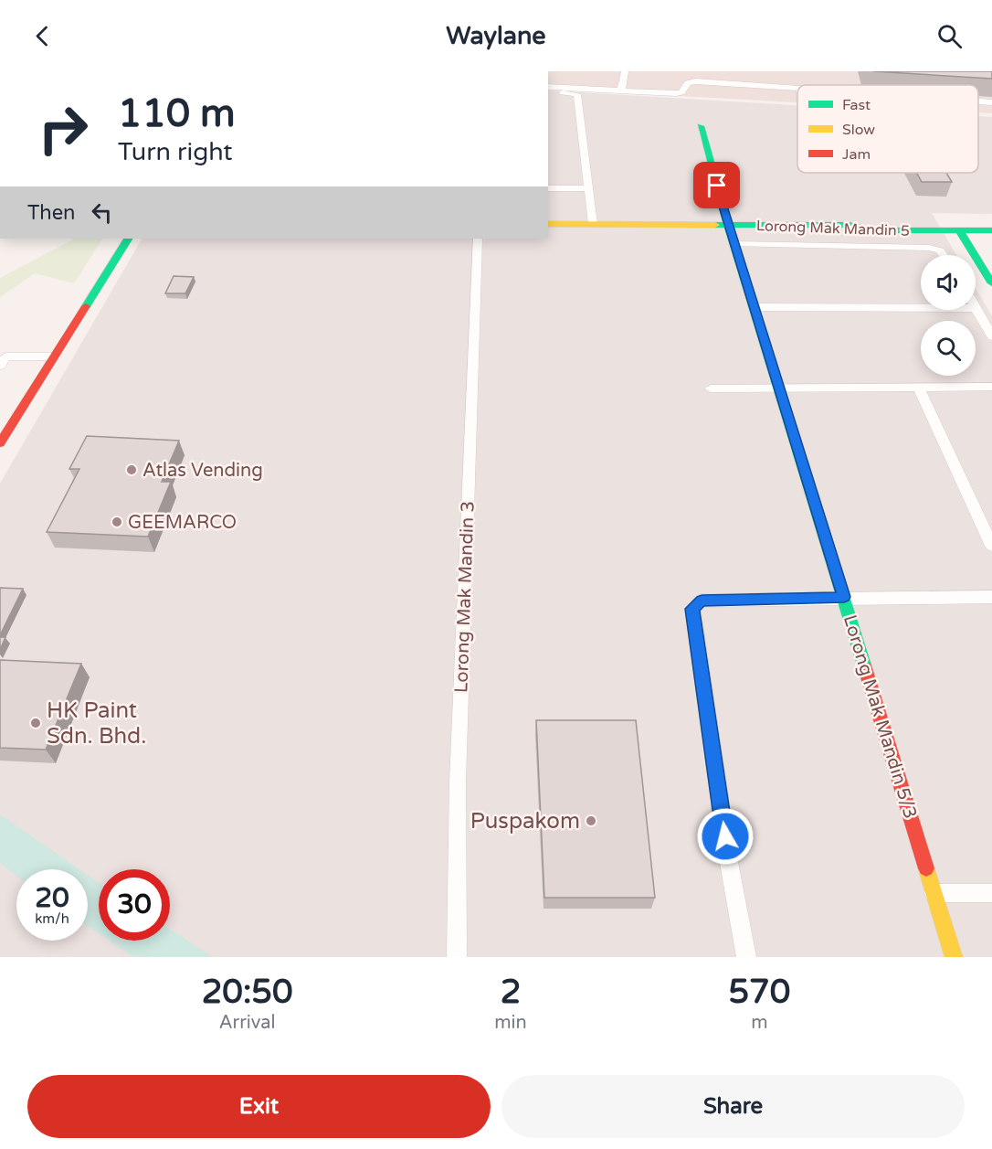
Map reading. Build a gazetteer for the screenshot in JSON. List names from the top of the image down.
{
  "streets": {
    "street": ["Lorong Mak Mandin 5", "Lorong Mak Mandin 3", "Lorong Mak Mandin 5/3"]
  },
  "crossings": [
    ["Lorong Mak Mandin 5", "Lorong Mak Mandin 5/3"]
  ],
  "places": [
    "Atlas Vending",
    "GEEMARCO",
    "HK Paint Sdn. Bhd.",
    "Puspakom"
  ],
  "legend": ["Fast", "Slow", "Jam"],
  "page": {
    "header": "Waylane",
    "turn": ["110 m", "Turn right"],
    "then": "Then",
    "speed": "20 km/h",
    "limit": "30",
    "eta": [
      "20:50",
      "Arrival",
      "2",
      "min",
      "570",
      "m"
    ],
    "buttons": ["Exit", "Share"]
  }
}
